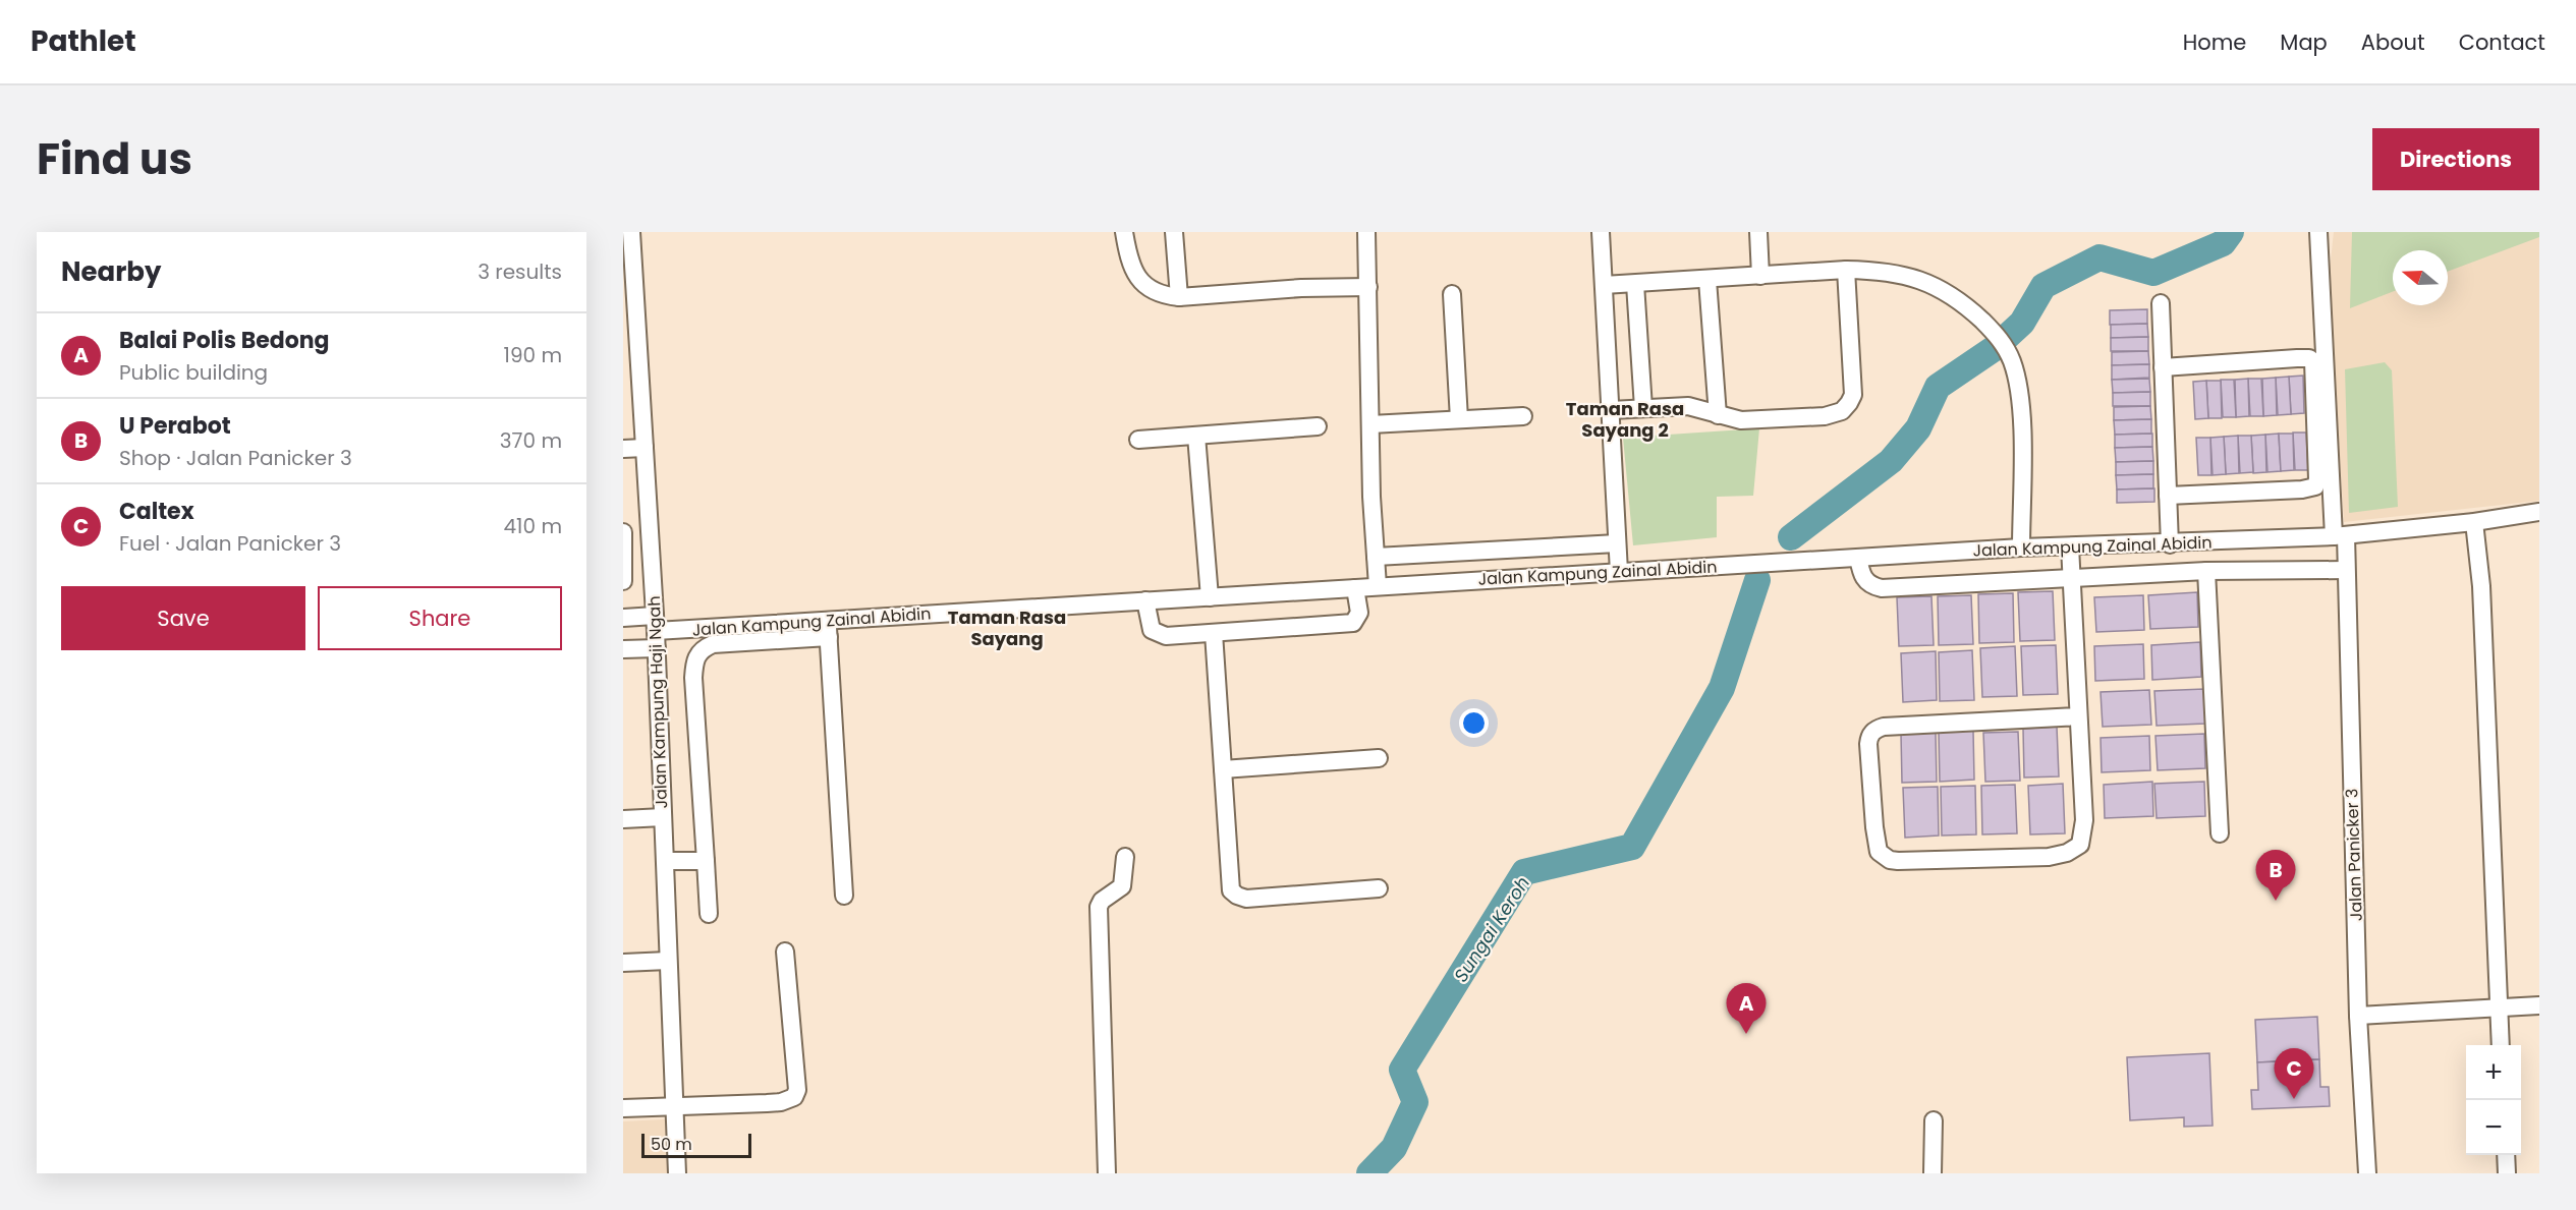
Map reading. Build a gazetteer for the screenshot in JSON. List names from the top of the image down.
{
  "streets": {
    "street": ["Jalan Kampung Zainal Abidin", "Jalan Kampung Haji Ngah", "Jalan Panicker 3"]
  },
  "crossings": [
    ["Jalan Kampung Zainal Abidin", "Jalan Kampung Haji Ngah"],
    ["Jalan Kampung Zainal Abidin", "Jalan Panicker 3"]
  ],
  "districts": ["Taman Rasa Sayang 2", "Taman Rasa Sayang"],
  "water": ["Sungai Keroh"],
  "scale_bar": "50 m",
  "north": "left",
  "page": {
    "header": "Pathlet",
    "nav": [
      "Home",
      "Map",
      "About",
      "Contact"
    ],
    "title": "Find us",
    "buttons": [
      "Directions",
      ["Save", "Share"]
    ],
    "heading": ["Nearby", "3 results"],
    "list": [
      {
        "mark": "A",
        "name": "Balai Polis Bedong",
        "note": "Public building",
        "value": "190 m"
      },
      {
        "mark": "B",
        "name": "U Perabot",
        "note": "Shop · Jalan Panicker 3",
        "value": "370 m"
      },
      {
        "mark": "C",
        "name": "Caltex",
        "note": "Fuel · Jalan Panicker 3",
        "value": "410 m"
      }
    ],
    "pins": ["B", "A", "C"],
    "map_buttons": ["+", "−"],
    "scale": "50 m"
  }
}
